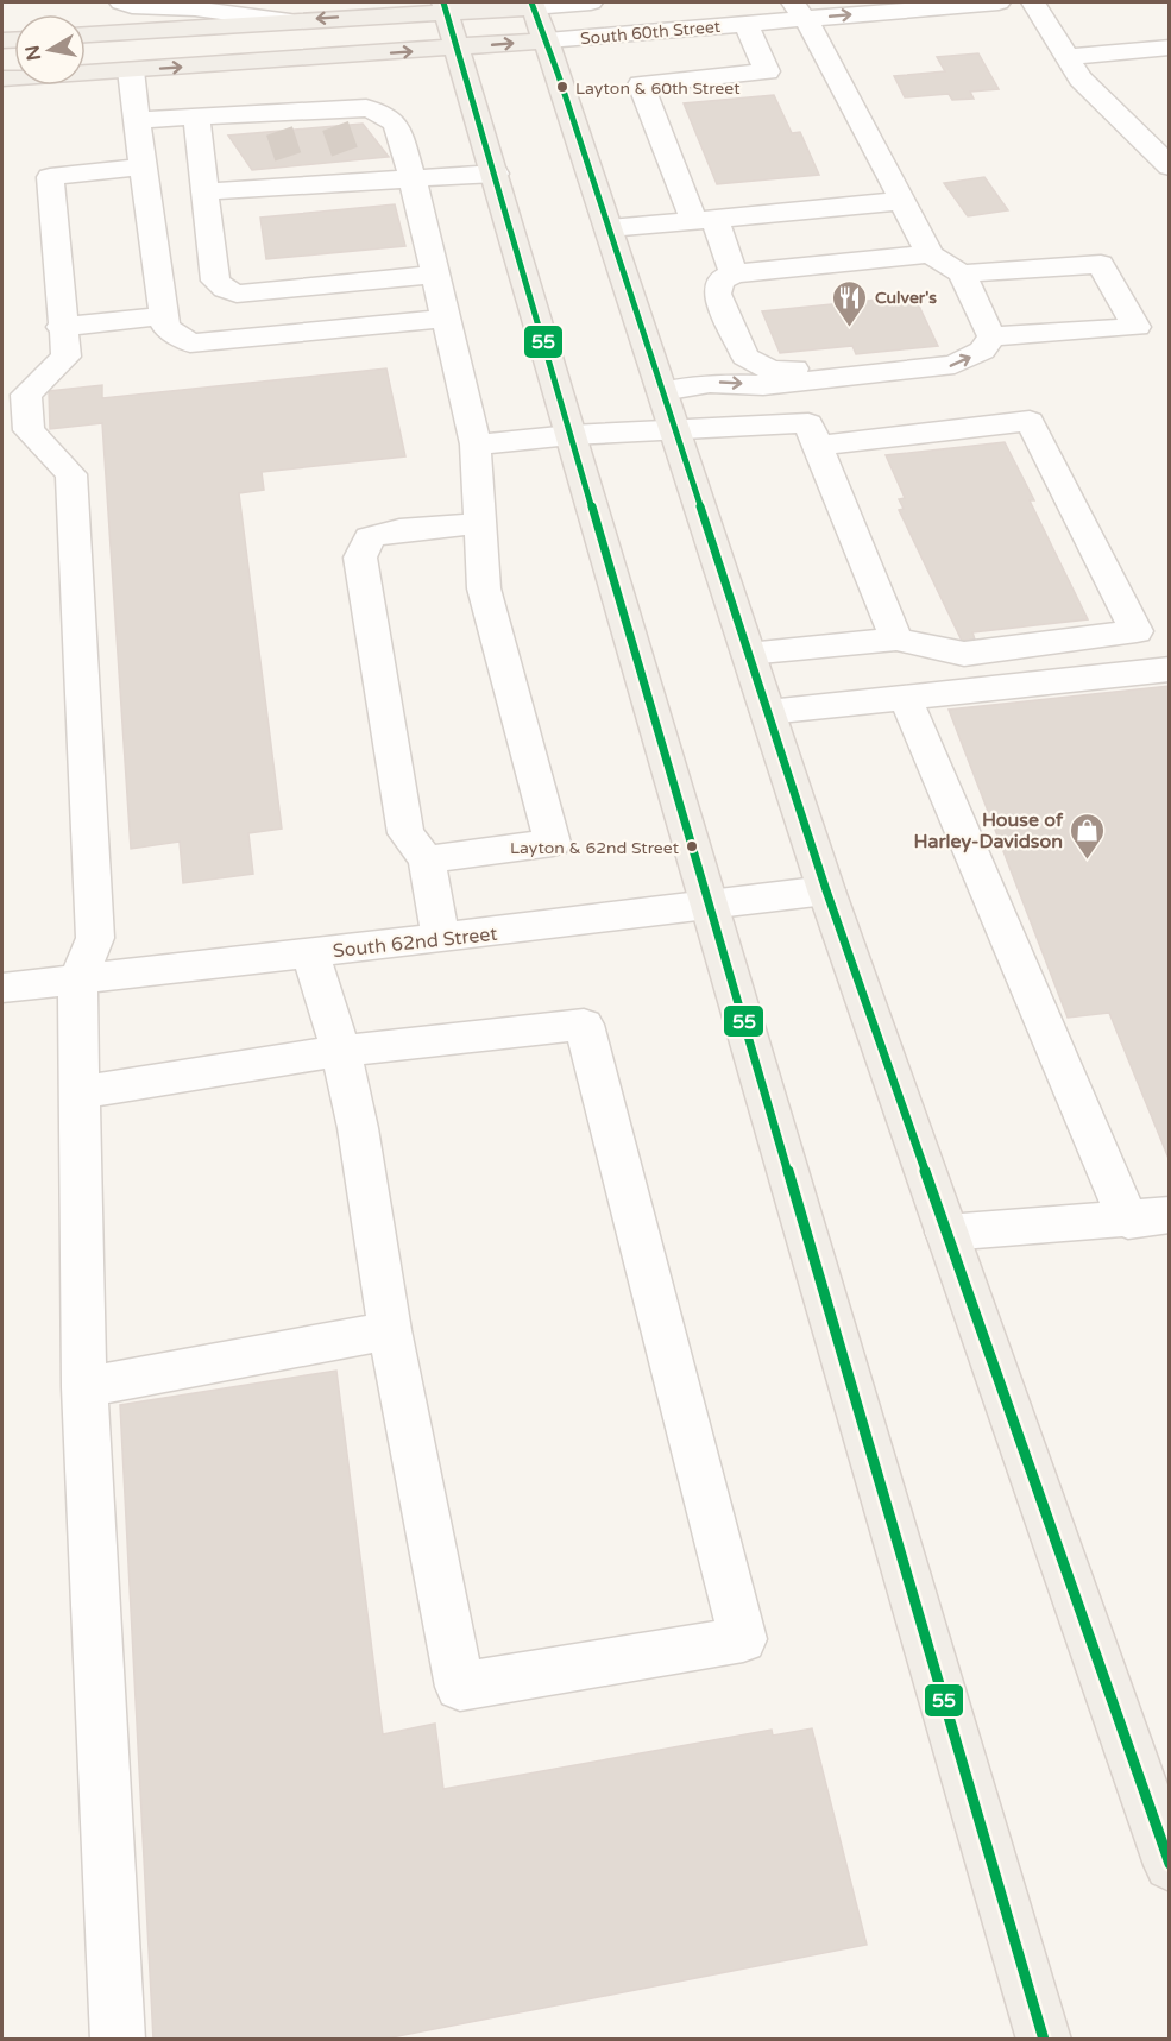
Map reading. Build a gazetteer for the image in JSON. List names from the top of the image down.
{
  "streets": {
    "main road": ["South 60th Street"],
    "street": ["South 62nd Street"]
  },
  "places": {
    "other": ["Layton & 60th Street", "Layton & 62nd Street"],
    "restaurant": ["Culver's"],
    "shop": ["House of Harley-Davidson"]
  },
  "lines": ["transit line 55"],
  "north": "left"
}
